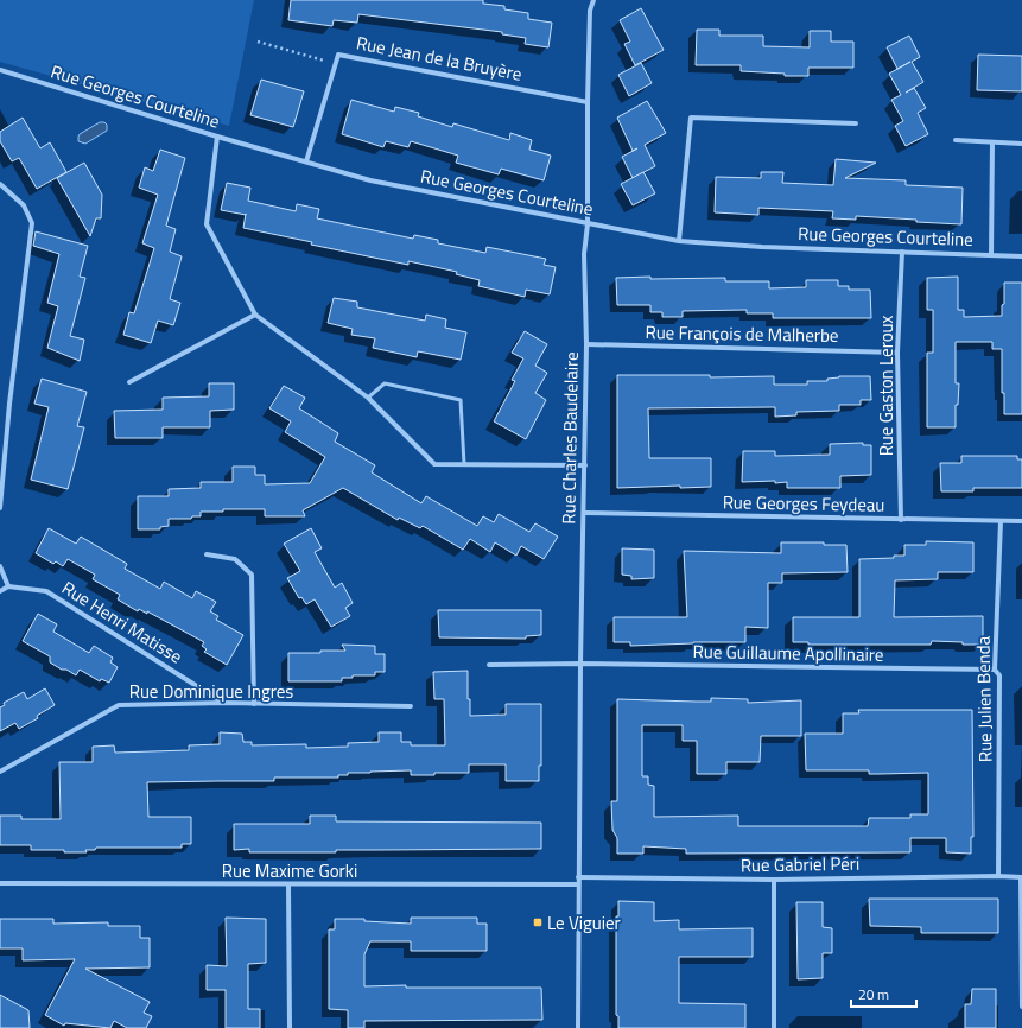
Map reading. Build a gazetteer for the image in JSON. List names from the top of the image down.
{
  "streets": {
    "street": [
      "Rue Jean de la Bruyère",
      "Rue Georges Courteline",
      "Rue François de Malherbe",
      "Rue Gaston Leroux",
      "Rue Charles Baudelaire",
      "Rue Georges Feydeau",
      "Rue Henri Matisse",
      "Rue Guillaume Apollinaire",
      "Rue Dominique Ingres",
      "Rue Julien Benda",
      "Rue Gabriel Péri",
      "Rue Maxime Gorki"
    ]
  },
  "crossings": [
    ["Rue Jean de la Bruyère", "Rue Georges Courteline"],
    ["Rue Jean de la Bruyère", "Rue Charles Baudelaire"],
    ["Rue Georges Courteline", "Rue Gaston Leroux"],
    ["Rue Georges Courteline", "Rue Charles Baudelaire"],
    ["Rue François de Malherbe", "Rue Gaston Leroux"],
    ["Rue François de Malherbe", "Rue Charles Baudelaire"],
    ["Rue Gaston Leroux", "Rue Georges Feydeau"],
    ["Rue Charles Baudelaire", "Rue Georges Feydeau"],
    ["Rue Charles Baudelaire", "Rue Guillaume Apollinaire"],
    ["Rue Charles Baudelaire", "Rue Gabriel Péri"],
    ["Rue Charles Baudelaire", "Rue Maxime Gorki"],
    ["Rue Georges Feydeau", "Rue Julien Benda"],
    ["Rue Henri Matisse", "Rue Dominique Ingres"],
    ["Rue Guillaume Apollinaire", "Rue Julien Benda"],
    ["Rue Julien Benda", "Rue Gabriel Péri"]
  ],
  "places": {
    "transit": ["Le Viguier"]
  },
  "scale_bar": "20 m"
}
